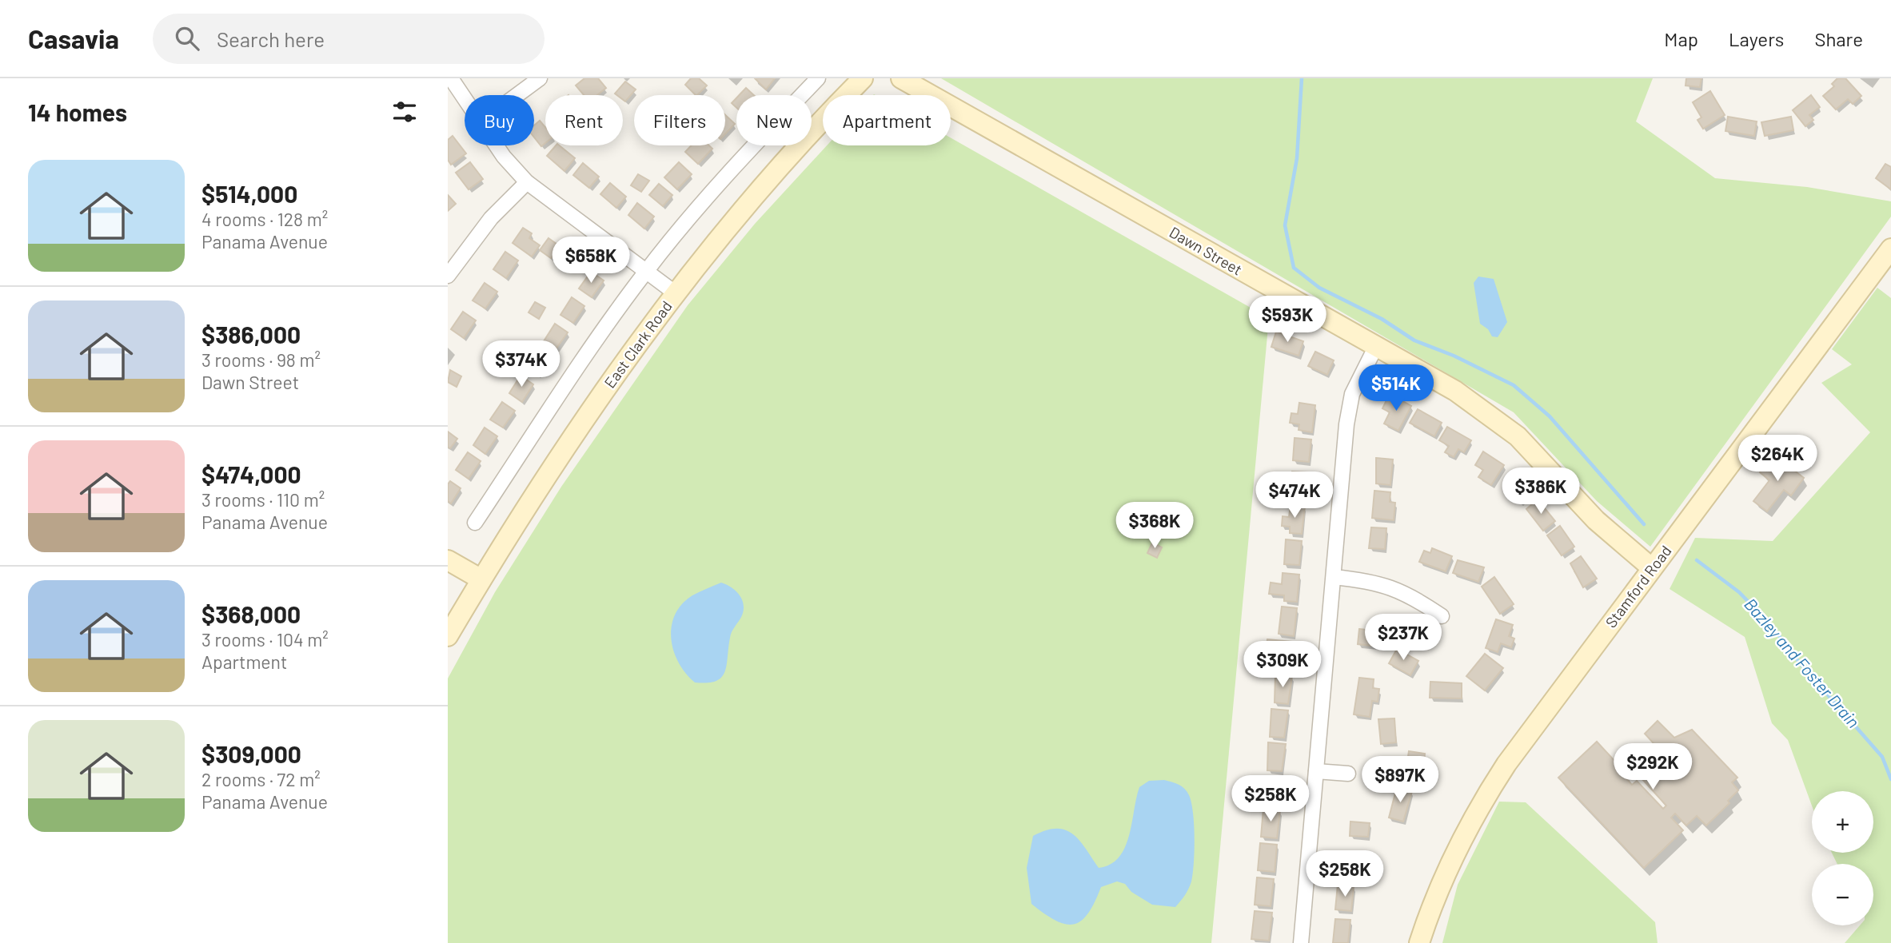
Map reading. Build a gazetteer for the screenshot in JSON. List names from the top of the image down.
{
  "streets": {
    "street": ["Dawn Street", "East Clark Road", "Stamford Road"]
  },
  "crossings": [
    ["Dawn Street", "Stamford Road"]
  ],
  "water": ["Bazley and Foster Drain"],
  "page": {
    "header": "Casavia",
    "search": "Search here",
    "nav": ["Map", "Layers", "Share"],
    "heading": "14 homes",
    "chip": [
      "Buy",
      "Rent",
      "Filters",
      "New",
      "Apartment"
    ],
    "list": [
      {
        "name": "$514,000",
        "note": "4 rooms · 128 m² · Panama Avenue"
      },
      {
        "name": "$386,000",
        "note": "3 rooms · 98 m² · Dawn Street"
      },
      {
        "name": "$474,000",
        "note": "3 rooms · 110 m² · Panama Avenue"
      },
      {
        "name": "$368,000",
        "note": "3 rooms · 104 m² · Apartment"
      },
      {
        "name": "$309,000",
        "note": "2 rooms · 72 m² · Panama Avenue"
      }
    ],
    "price": [
      "$658K",
      "$593K",
      "$374K",
      "$514K",
      "$264K",
      "$386K",
      "$474K",
      "$368K",
      "$237K",
      "$309K",
      "$292K",
      "$897K",
      "$258K",
      "$258K"
    ],
    "map_buttons": ["+", "−"]
  }
}
